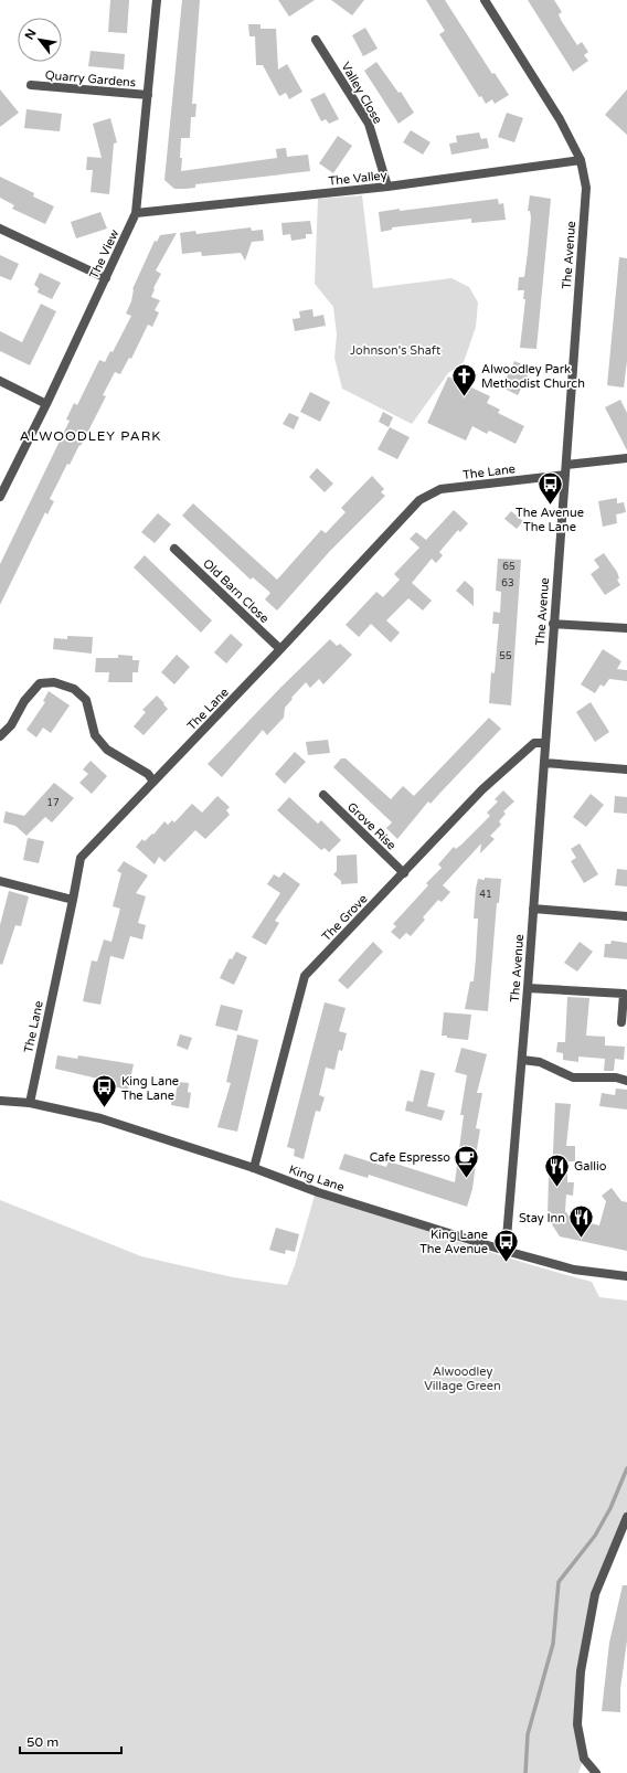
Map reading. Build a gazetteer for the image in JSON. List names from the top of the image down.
{
  "streets": {
    "street": [
      "Quarry Gardens",
      "Valley Close",
      "The Valley",
      "The View",
      "The Avenue",
      "The Lane",
      "Old Barn Close",
      "Grove Rise",
      "The Grove",
      "King Lane"
    ]
  },
  "crossings": [
    ["Quarry Gardens", "The View"],
    ["Valley Close", "The Valley"],
    ["The Valley", "The View"],
    ["The Valley", "The Avenue"],
    ["The Avenue", "The Lane"],
    ["The Avenue", "The Grove"],
    ["The Avenue", "King Lane"],
    ["The Lane", "Old Barn Close"],
    ["The Lane", "King Lane"],
    ["Grove Rise", "The Grove"],
    ["The Grove", "King Lane"]
  ],
  "districts": ["ALWOODLEY PARK"],
  "parks": ["Johnson's Shaft", "Alwoodley Village Green"],
  "places": {
    "church": ["Alwoodley Park Methodist Church"],
    "bus stop": ["The Avenue The Lane", "King Lane The Lane", "King Lane The Avenue"],
    "cafe": ["Cafe Espresso"],
    "restaurant": ["Gallio", "Stay Inn"]
  },
  "house_numbers": [
    "65",
    "63",
    "55",
    "17",
    "41"
  ],
  "scale_bar": "50 m",
  "north": "top left"
}
